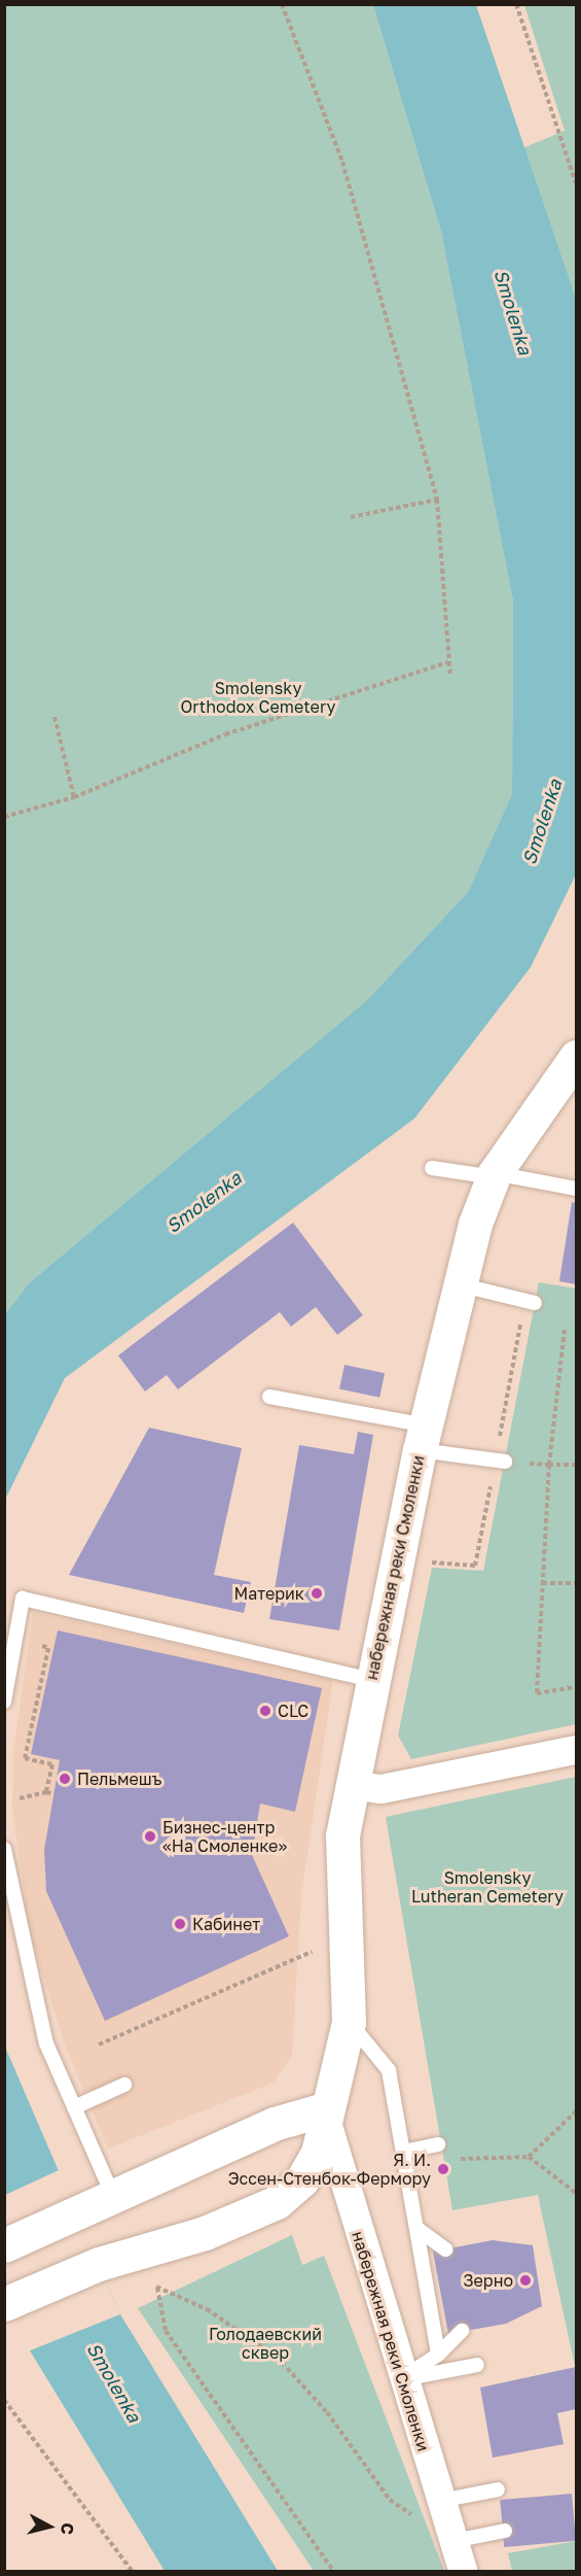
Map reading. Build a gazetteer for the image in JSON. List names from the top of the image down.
{
  "streets": {
    "main road": ["набережная реки Смоленки"]
  },
  "water": ["Smolenka"],
  "parks": ["Smolensky Orthodox Cemetery", "Smolensky Lutheran Cemetery", "Голодаевский сквер"],
  "places": [
    "Материк",
    "CLC",
    "Пельмешъ",
    "Бизнес-центр «На Смоленке»",
    "Кабинет",
    "Я. И. Эссен-Стенбок-Фермору",
    "Зерно"
  ],
  "north": "right"
}
